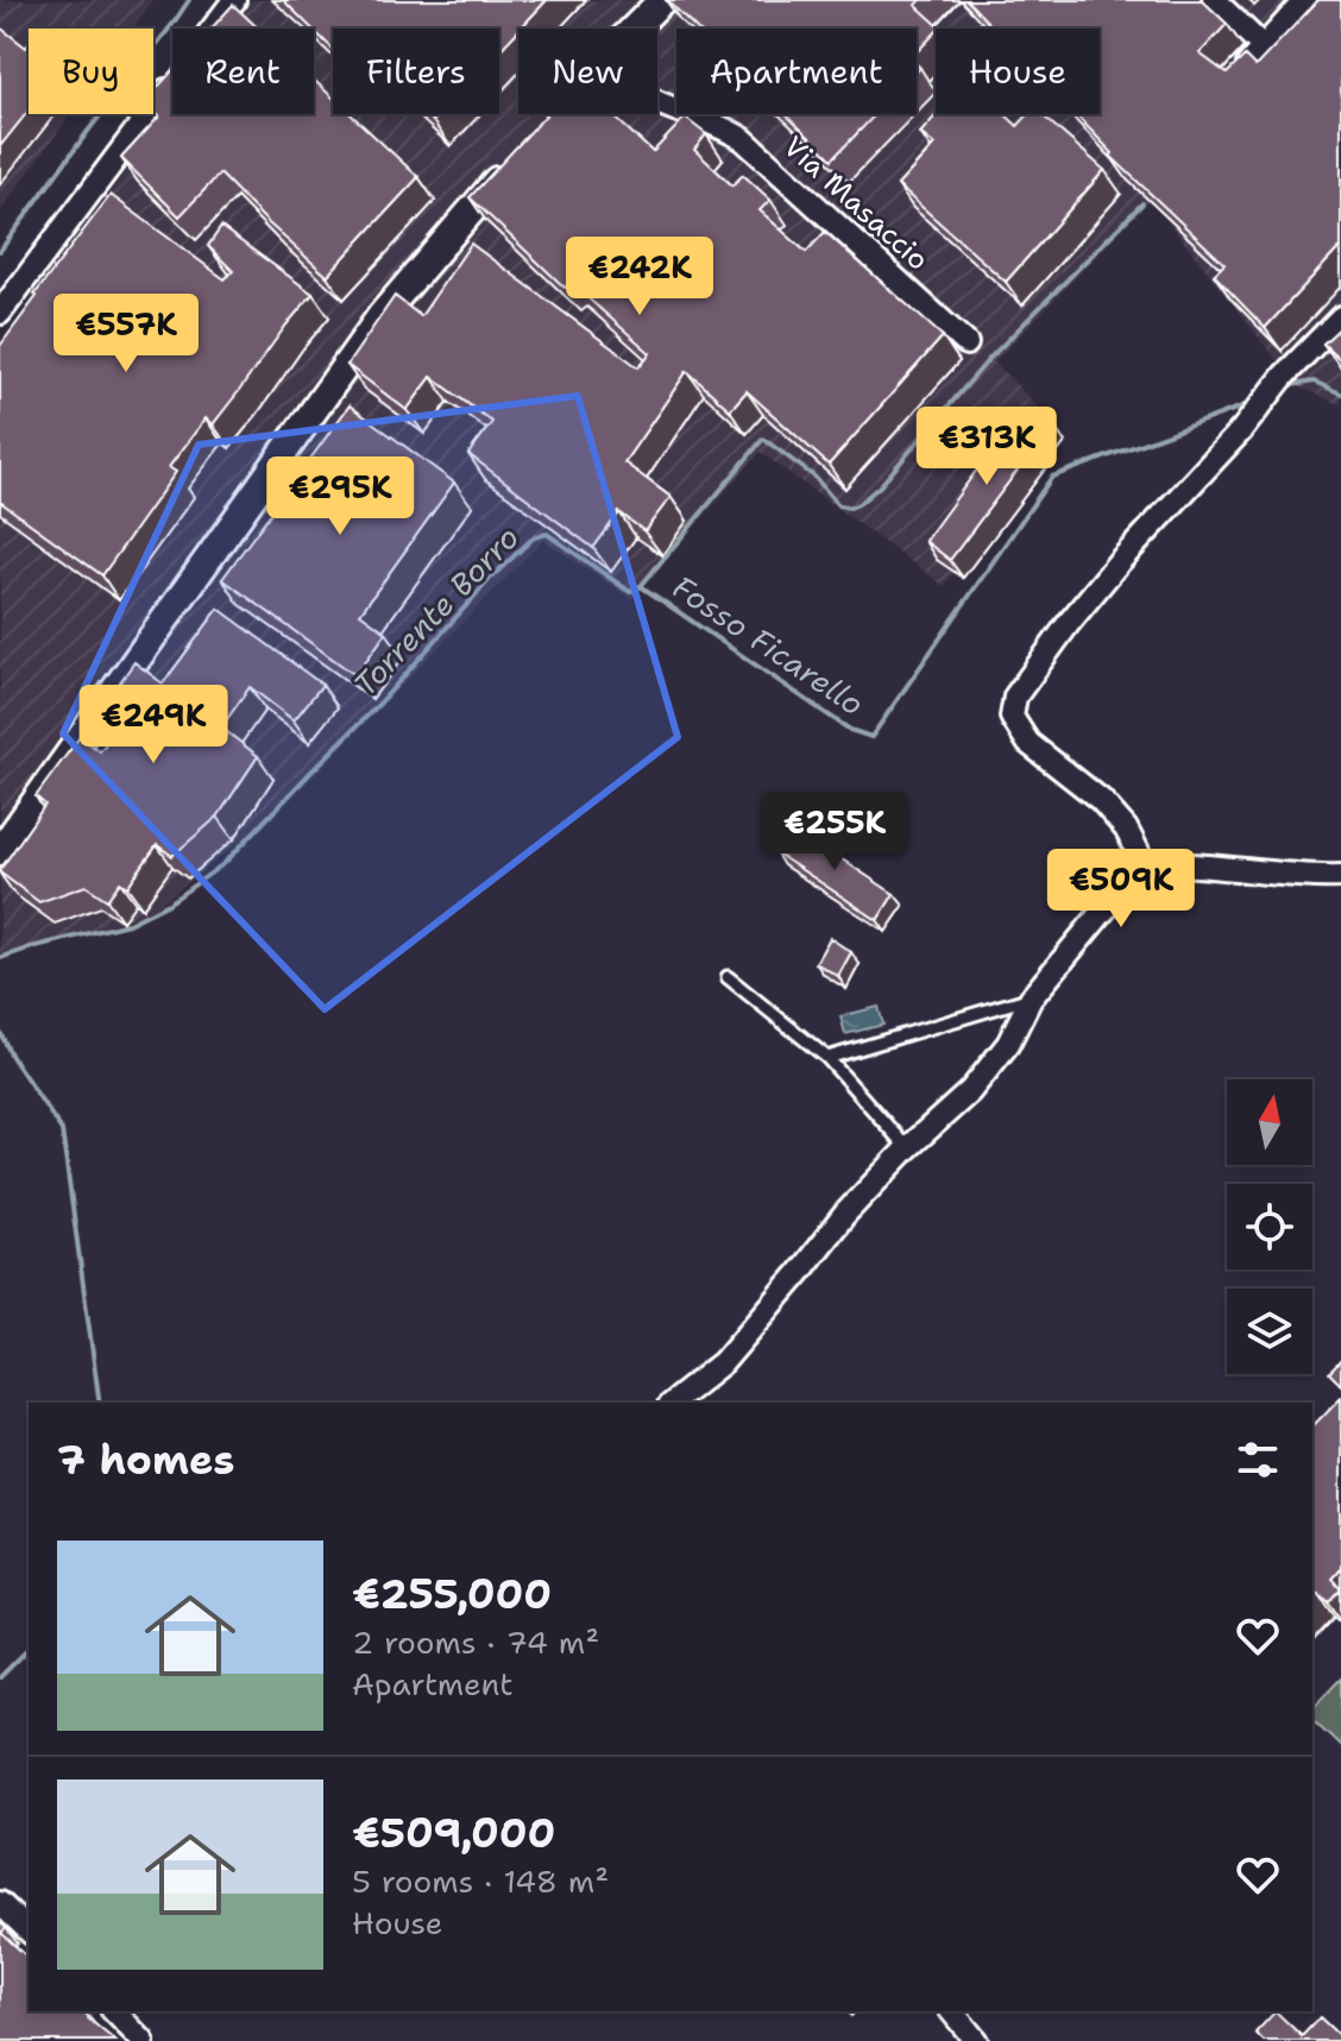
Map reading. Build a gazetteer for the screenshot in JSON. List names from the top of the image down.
{
  "streets": {
    "street": ["Via Masaccio"]
  },
  "water": ["Torrente Borro", "Fosso Ficarello"],
  "north": "top",
  "page": {
    "chip": [
      "Buy",
      "Rent",
      "Filters",
      "New",
      "Apartment",
      "House"
    ],
    "price": [
      "€242K",
      "€557K",
      "€313K",
      "€295K",
      "€249K",
      "€255K",
      "€509K"
    ],
    "heading": "7 homes",
    "list": [
      {
        "name": "€255,000",
        "note": "2 rooms · 74 m² · Apartment"
      },
      {
        "name": "€509,000",
        "note": "5 rooms · 148 m² · House"
      }
    ]
  }
}
